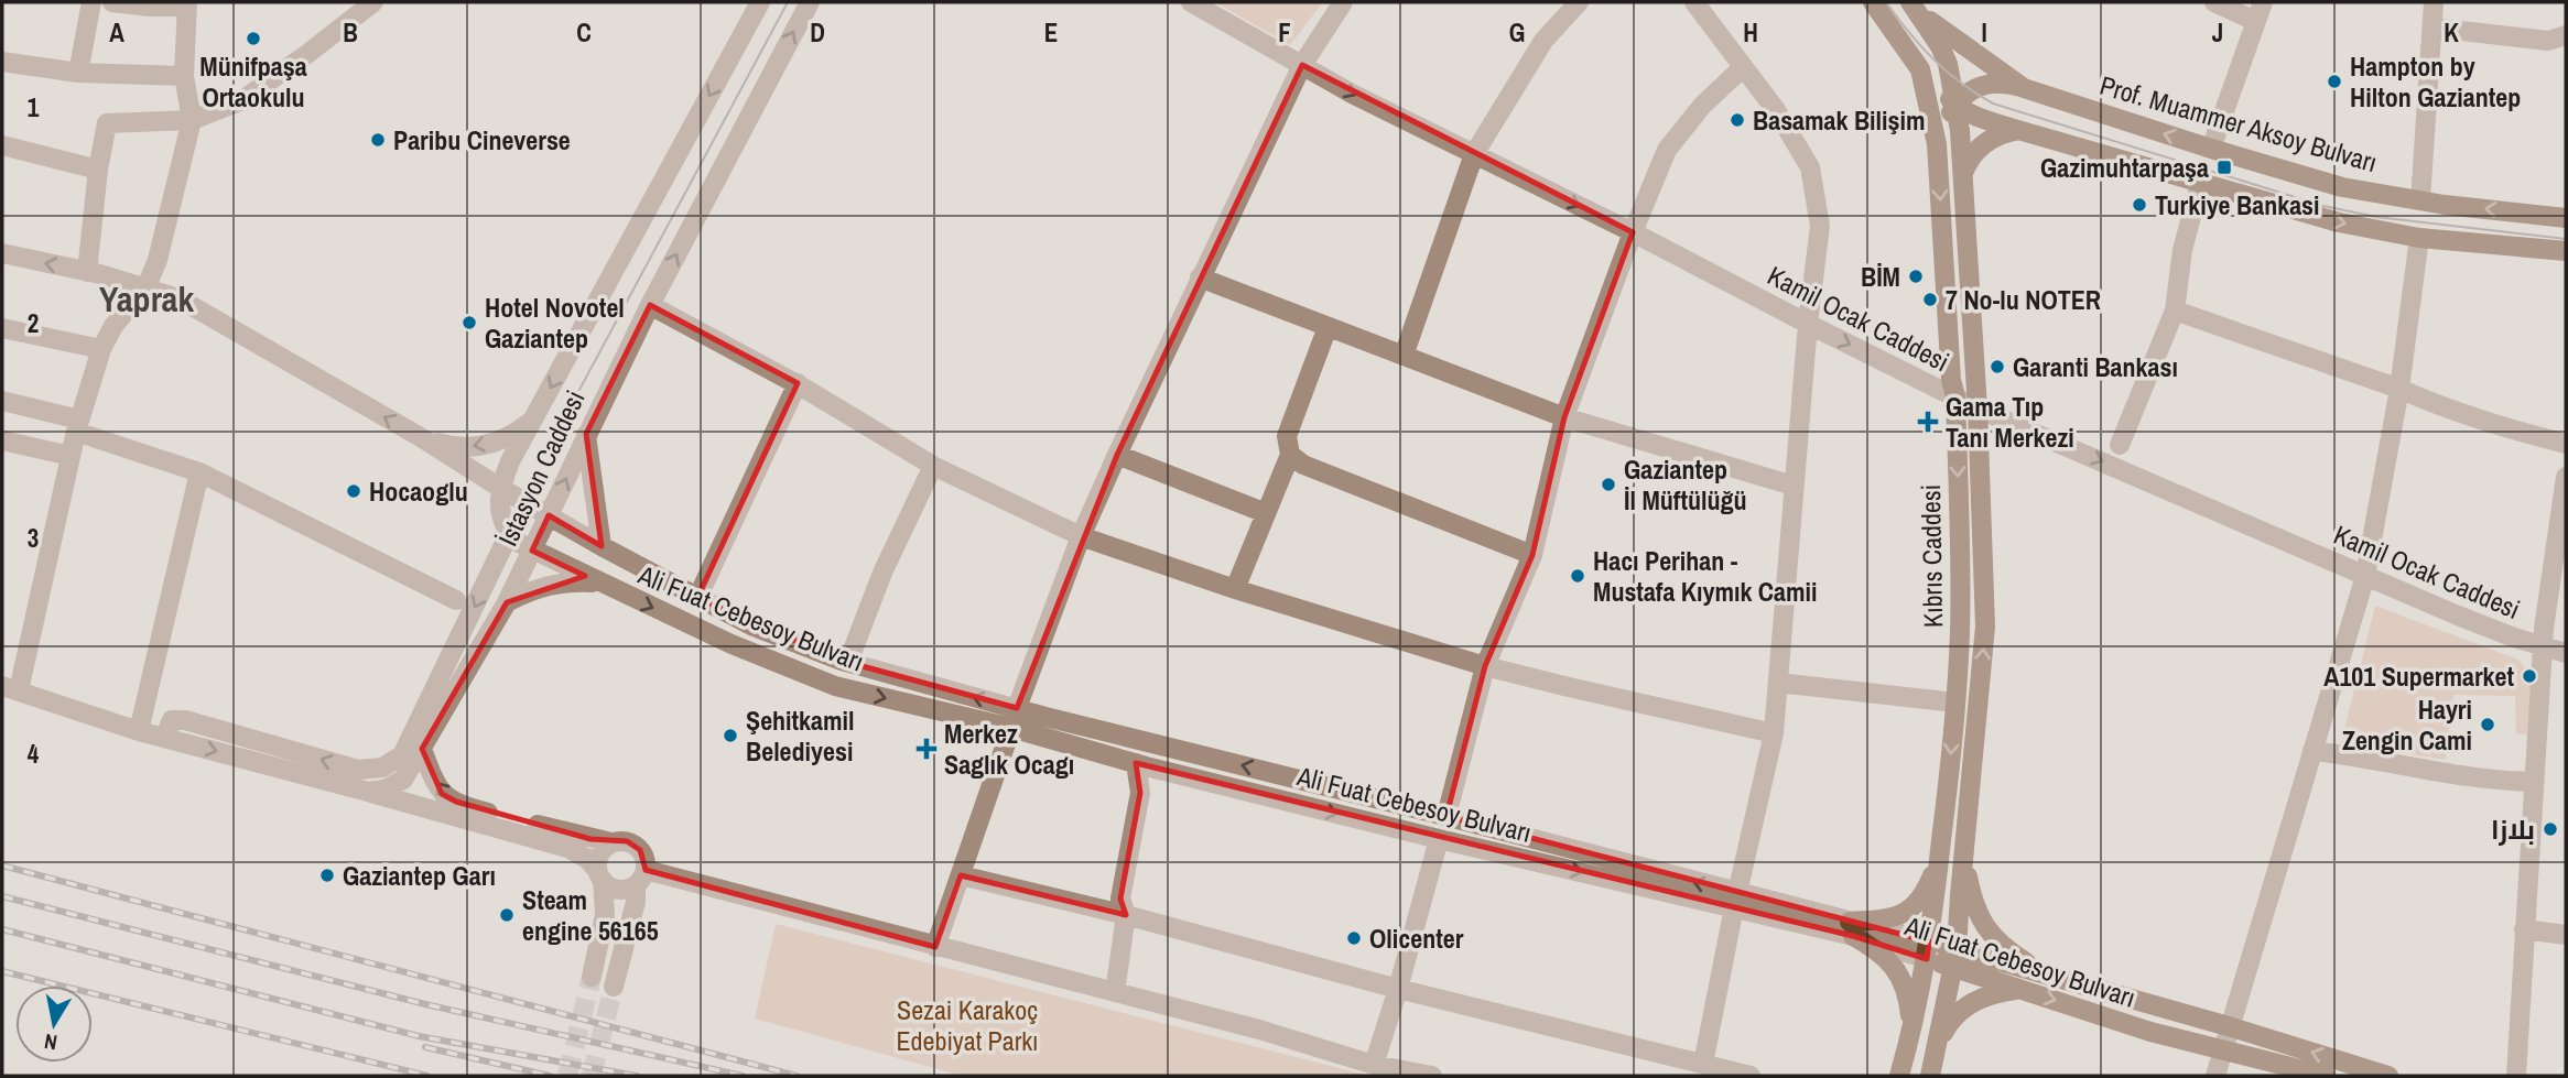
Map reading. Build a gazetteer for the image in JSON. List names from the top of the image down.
{
  "streets": {
    "main road": ["Prof. Muammer Aksoy Bulvarı", "Kıbrıs Caddesi", "Ali Fuat Cebesoy Bulvarı"],
    "street": ["Kamil Ocak Caddesi", "İstasyon Caddesi"]
  },
  "crossings": [
    ["Kamil Ocak Caddesi", "Kıbrıs Caddesi"],
    ["İstasyon Caddesi", "Ali Fuat Cebesoy Bulvarı"],
    ["Kıbrıs Caddesi", "Ali Fuat Cebesoy Bulvarı"]
  ],
  "one_way": ["Kamil Ocak Caddesi"],
  "districts": ["Yaprak"],
  "parks": ["Sezai Karakoç Edebiyat Parkı"],
  "places": {
    "other": [
      "Münifpaşa Ortaokulu",
      "Hampton by Hilton Gaziantep",
      "Basamak Bilişim",
      "Paribu Cineverse",
      "Turkiye Bankasi",
      "BİM",
      "7 No-lu NOTER",
      "Hotel Novotel Gaziantep",
      "Garanti Bankası",
      "Gaziantep İl Müftülüğü",
      "Hocaoglu",
      "Hacı Perihan - Mustafa Kıymık Camii",
      "A101 Supermarket",
      "Hayri Zengin Cami",
      "Şehitkamil Belediyesi",
      "بلازا",
      "Gaziantep Garı",
      "Steam engine 56165",
      "Olicenter"
    ],
    "transit": ["Gazimuhtarpaşa"],
    "health": ["Gama Tıp Tanı Merkezi", "Merkez Saglık Ocagı"]
  },
  "north": "bottom",
  "grid": {
    "columns": [
      "A",
      "B",
      "C",
      "D",
      "E",
      "F",
      "G",
      "H",
      "I",
      "J",
      "K"
    ],
    "rows": [
      "1",
      "2",
      "3",
      "4"
    ]
  }
}
